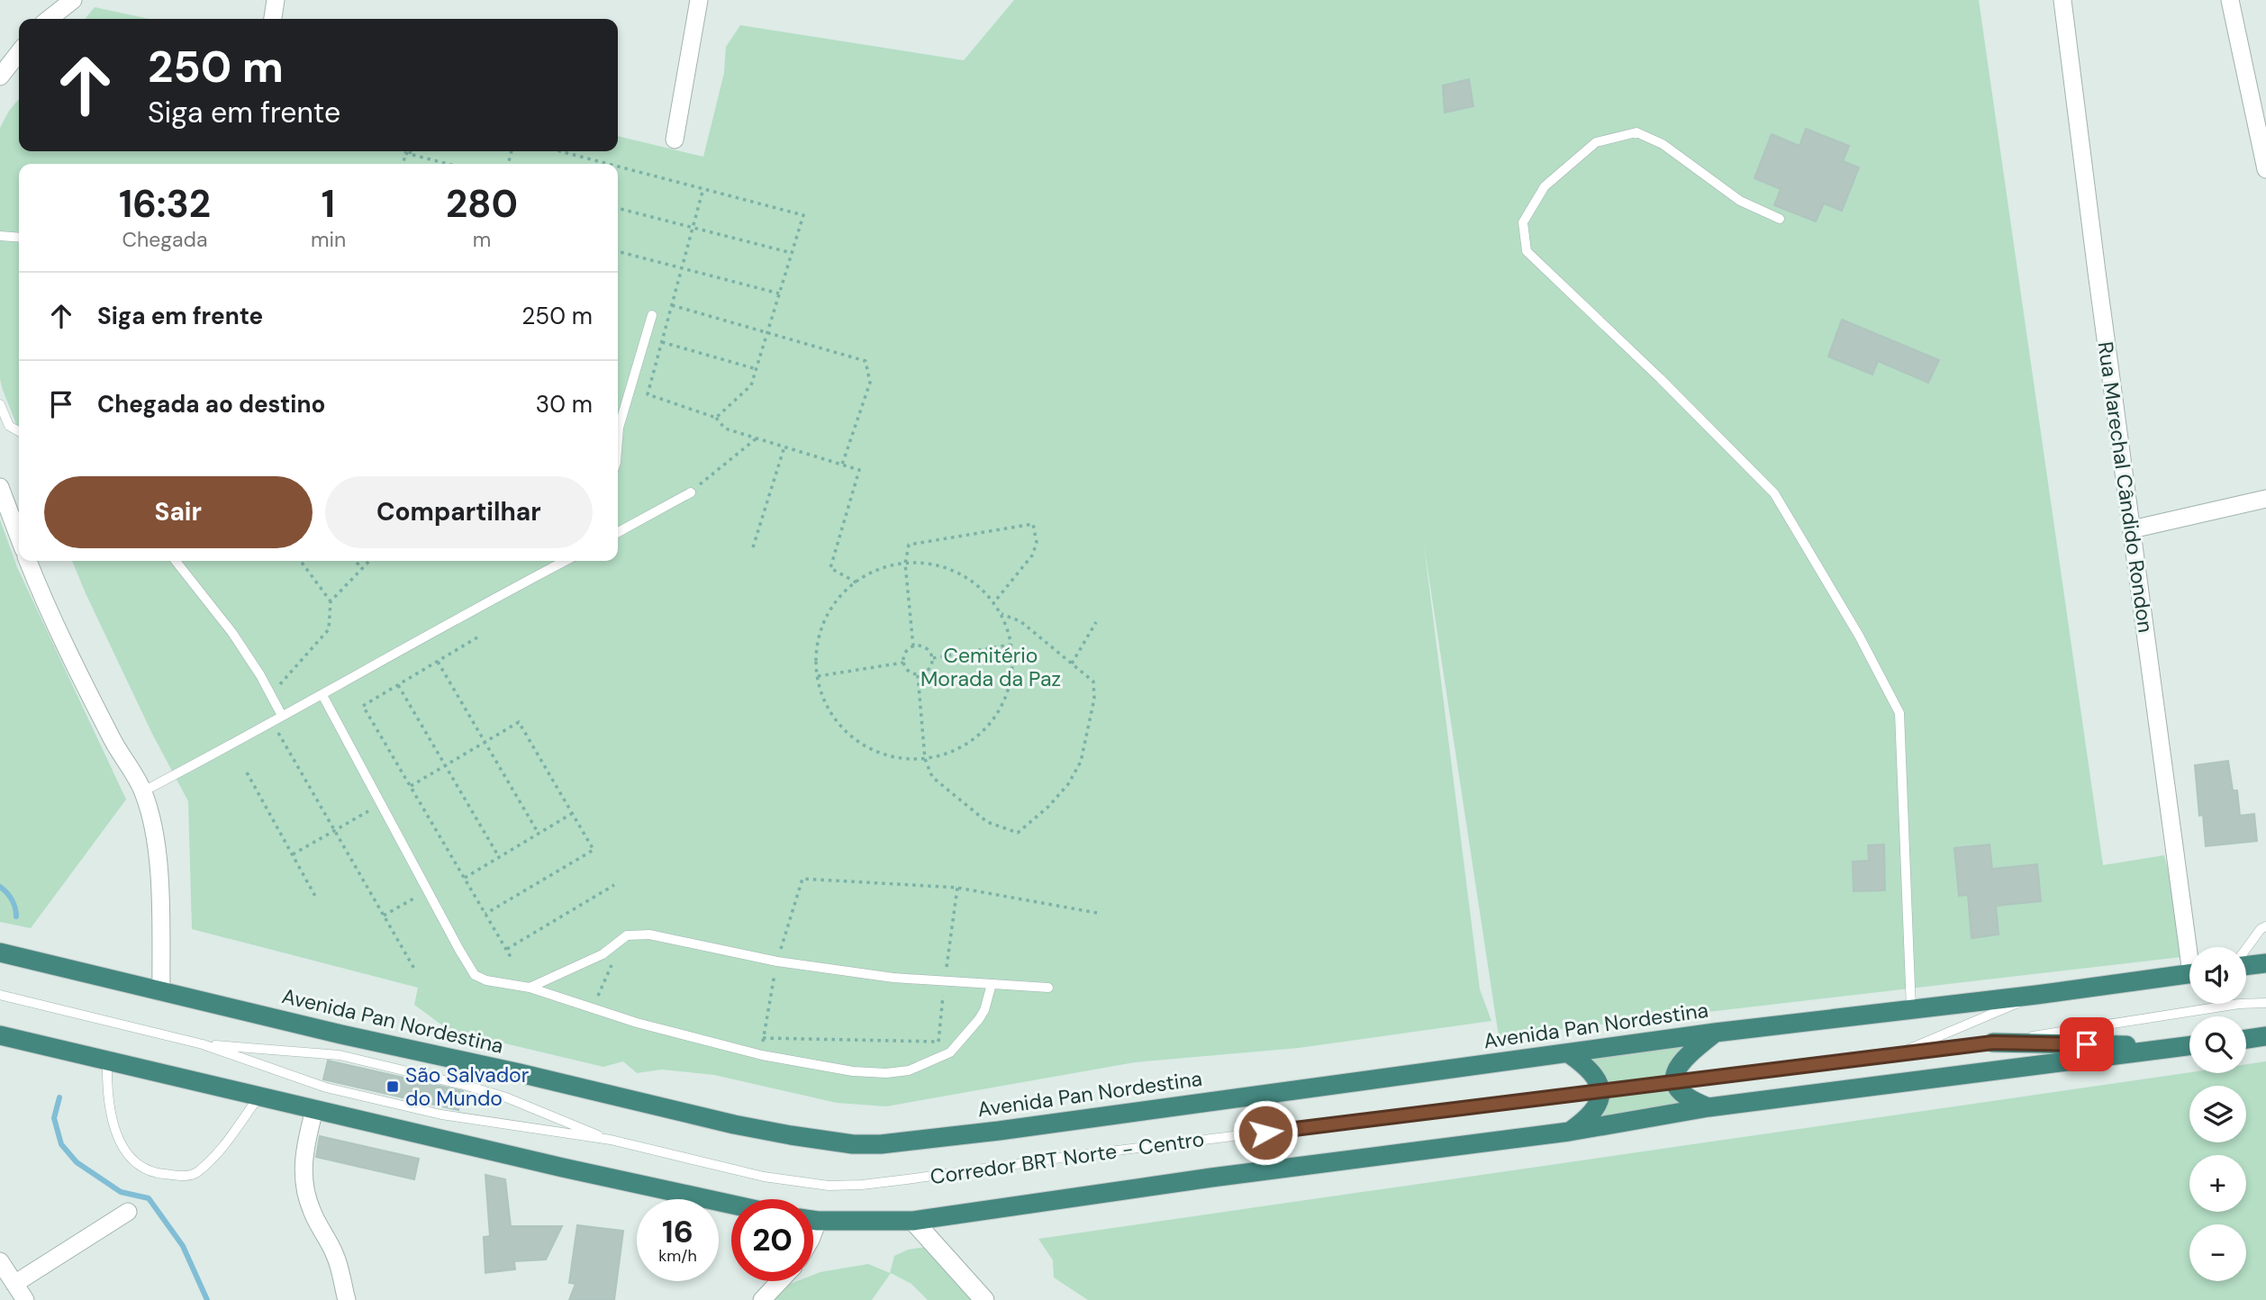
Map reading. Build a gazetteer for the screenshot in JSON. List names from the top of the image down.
{
  "streets": {
    "highway": ["Avenida Pan Nordestina"],
    "street": ["Rua Marechal Cândido Rondon"],
    "lane": ["Corredor BRT Norte - Centro"]
  },
  "parks": ["Cemitério Morada da Paz"],
  "places": {
    "transit": ["São Salvador do Mundo"]
  },
  "page": {
    "turn": ["250 m", "Siga em frente"],
    "eta": [
      "16:32",
      "Chegada",
      "1",
      "min",
      "280",
      "m"
    ],
    "list": [
      {
        "name": "Siga em frente",
        "value": "250 m"
      },
      {
        "name": "Chegada ao destino",
        "value": "30 m"
      }
    ],
    "buttons": ["Sair", "Compartilhar"],
    "map_buttons": ["+", "−"],
    "speed": "16 km/h",
    "limit": "20"
  }
}
